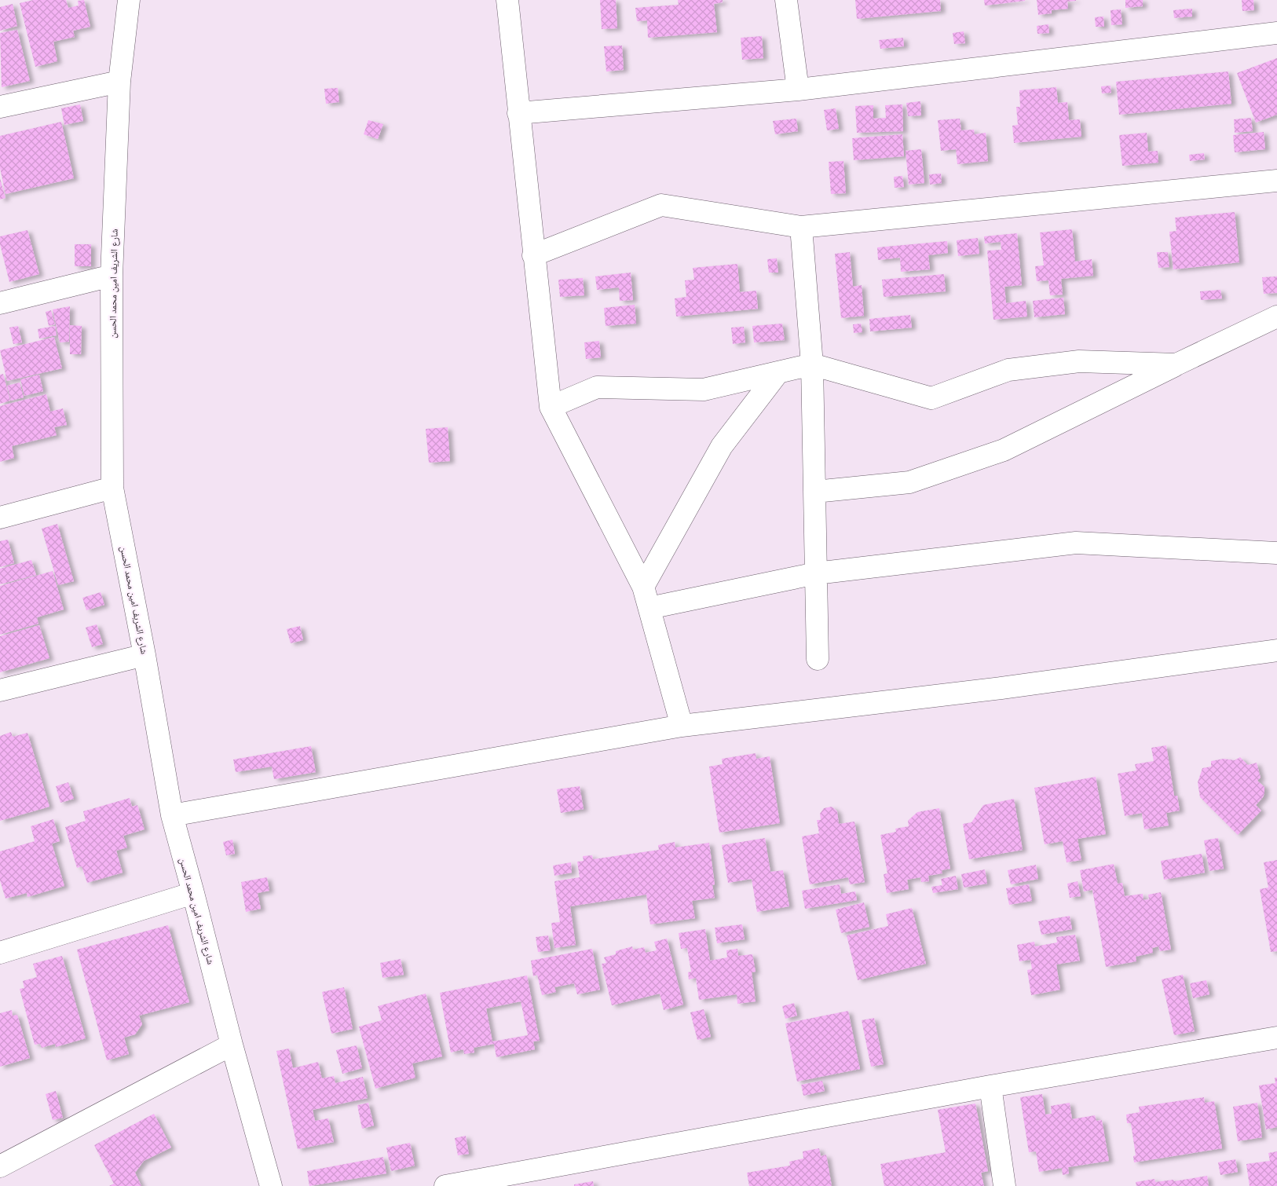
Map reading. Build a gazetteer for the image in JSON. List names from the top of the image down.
{
  "streets": {
    "street": ["شارع الشريف امين محمد الحسن"]
  }
}
